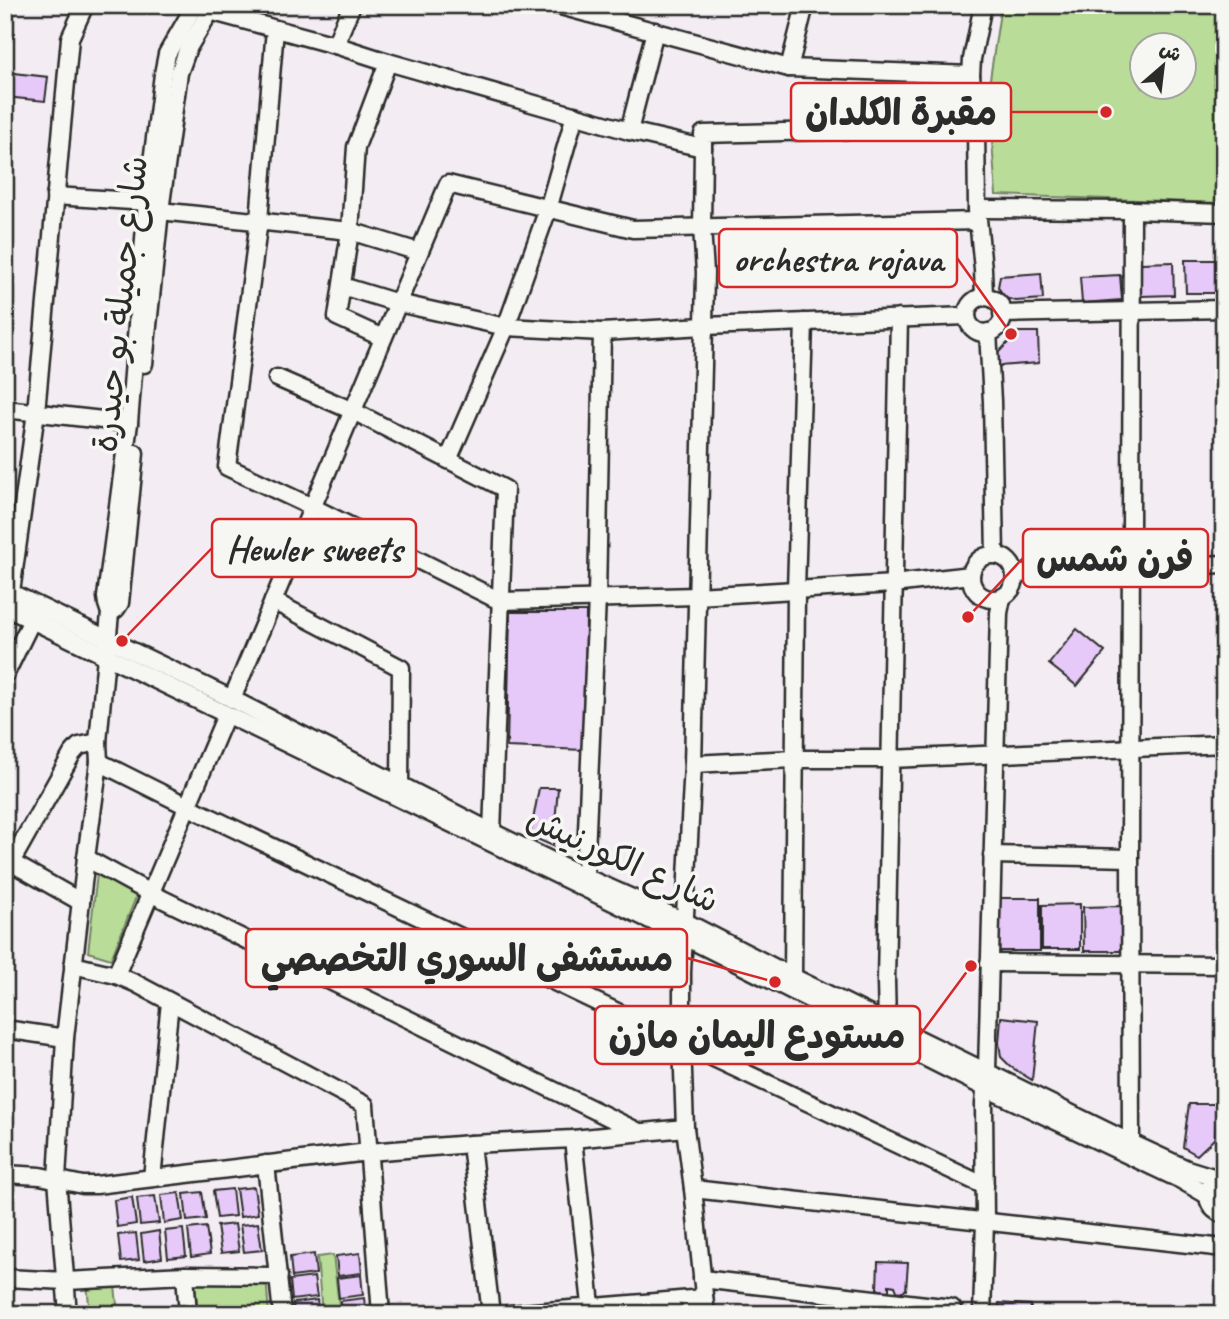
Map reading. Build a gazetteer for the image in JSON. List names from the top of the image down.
{
  "streets": {
    "street": ["شارع جميلة بو حيدرة", "شارع الكورنيش"]
  },
  "places": [
    "مقبرة الكلدان",
    "orchestra rojava",
    "فرن شمس",
    "Hewler sweets",
    "مستودع اليمان مازن",
    "مستشفى السوري التخصصي"
  ],
  "north": "top right"
}
